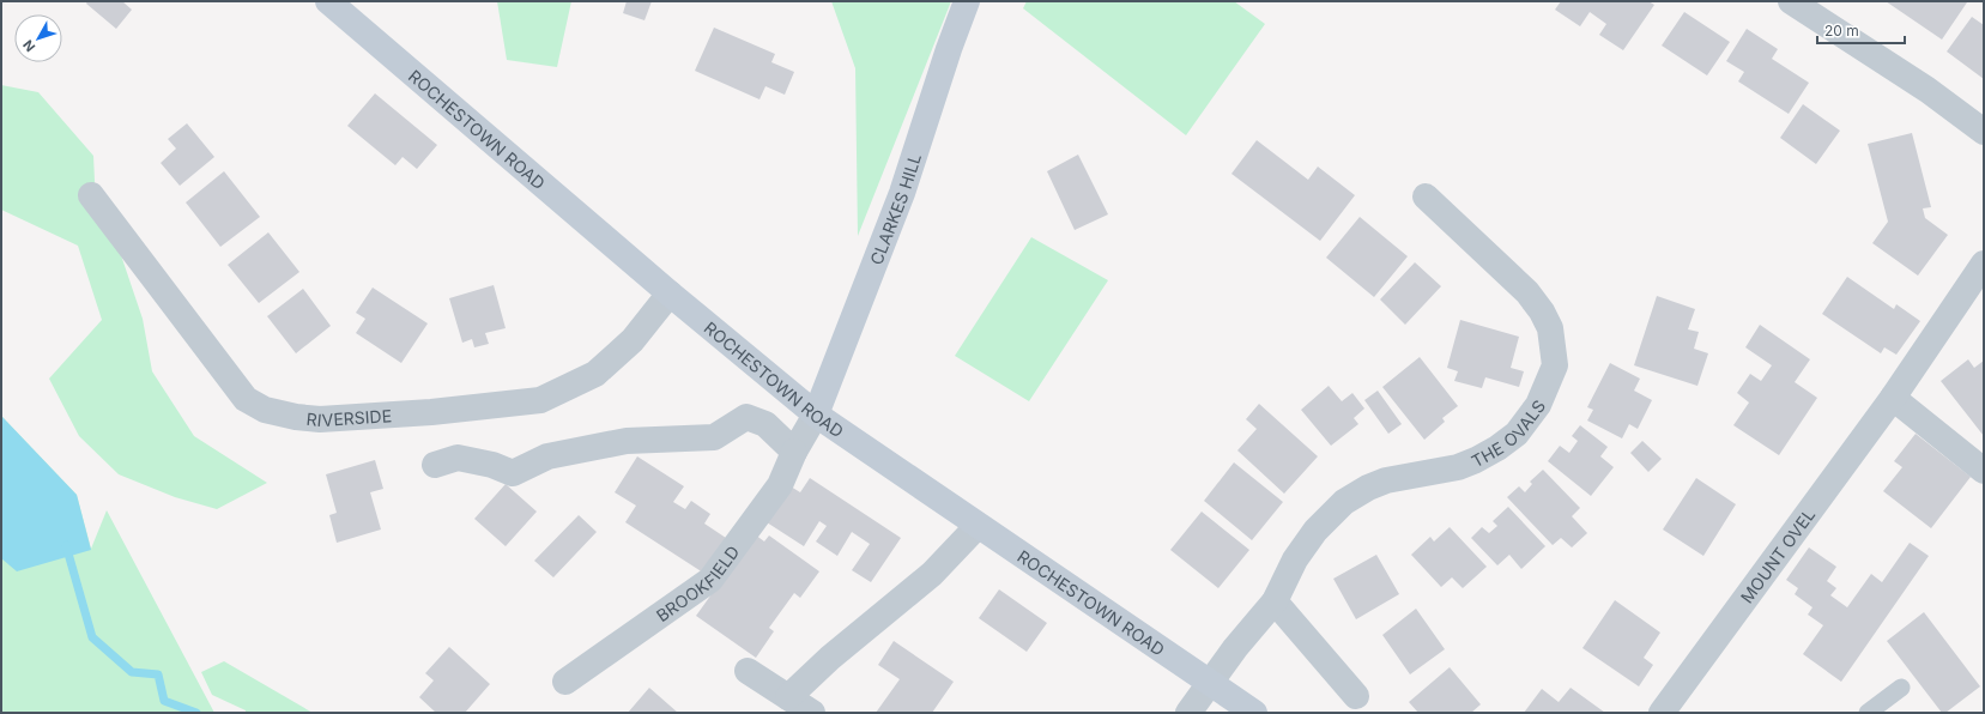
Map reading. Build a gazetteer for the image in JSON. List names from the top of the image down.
{
  "streets": {
    "main road": ["ROCHESTOWN ROAD", "CLARKES HILL"],
    "street": [
      "RIVERSIDE",
      "THE OVALS",
      "MOUNT OVEL",
      "BROOKFIELD"
    ]
  },
  "crossings": [
    ["ROCHESTOWN ROAD", "CLARKES HILL"],
    ["ROCHESTOWN ROAD", "RIVERSIDE"],
    ["ROCHESTOWN ROAD", "THE OVALS"],
    ["ROCHESTOWN ROAD", "BROOKFIELD"],
    ["CLARKES HILL", "BROOKFIELD"]
  ],
  "scale_bar": "20 m",
  "north": "bottom left"
}
